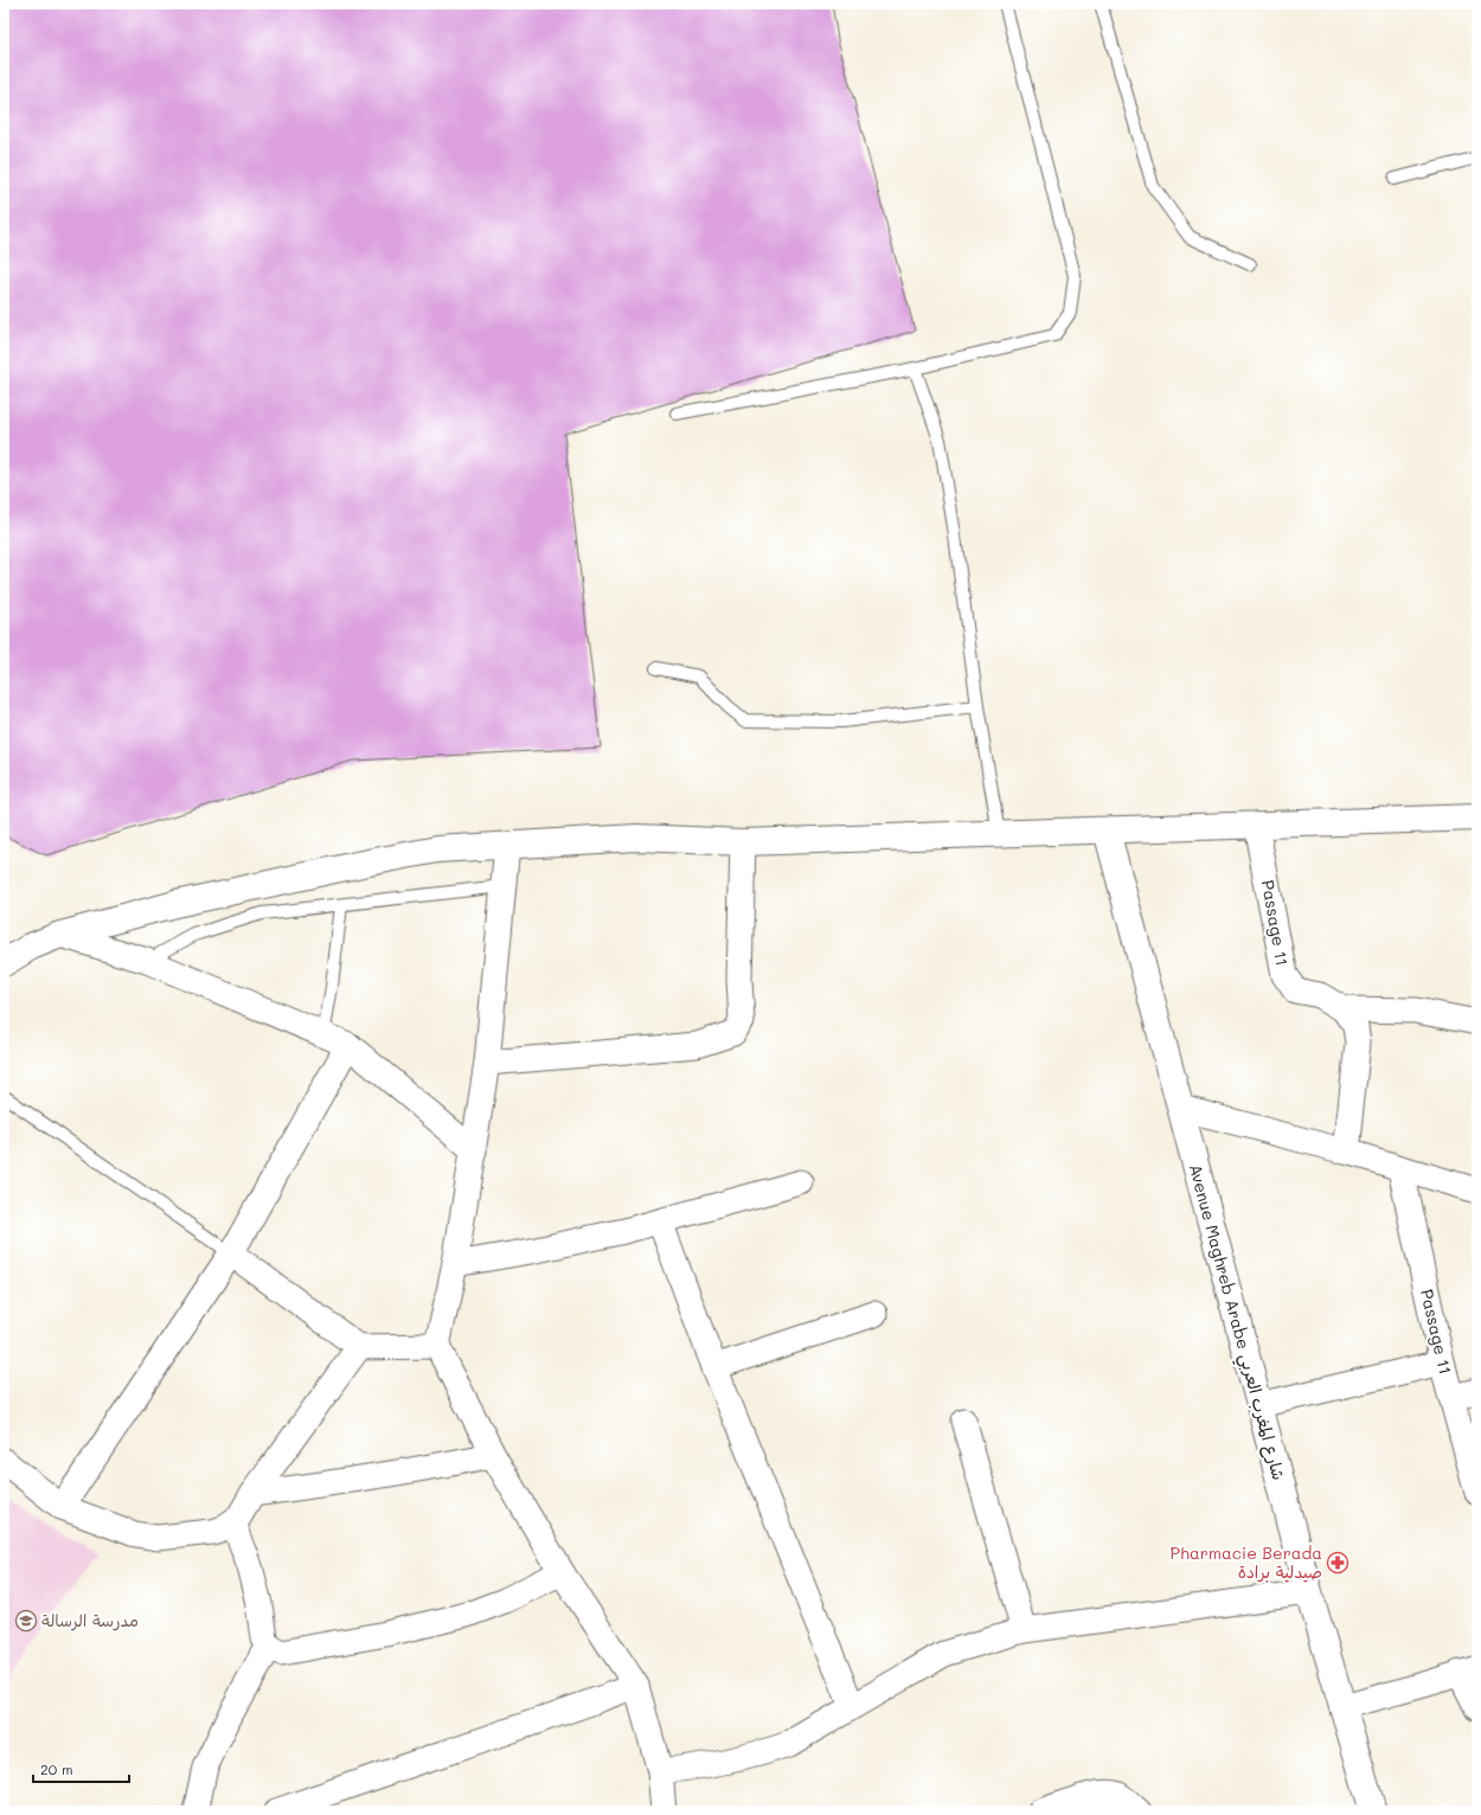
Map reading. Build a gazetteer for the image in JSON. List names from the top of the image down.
{
  "streets": {
    "street": ["Passage 11", "Avenue Maghreb Arabe شارع المغرب العربي"]
  },
  "places": {
    "pharmacy": ["Pharmacie Berada صيدلية برادة"],
    "school or university": ["مدرسة الرسالة"]
  },
  "scale_bar": "20 m"
}
